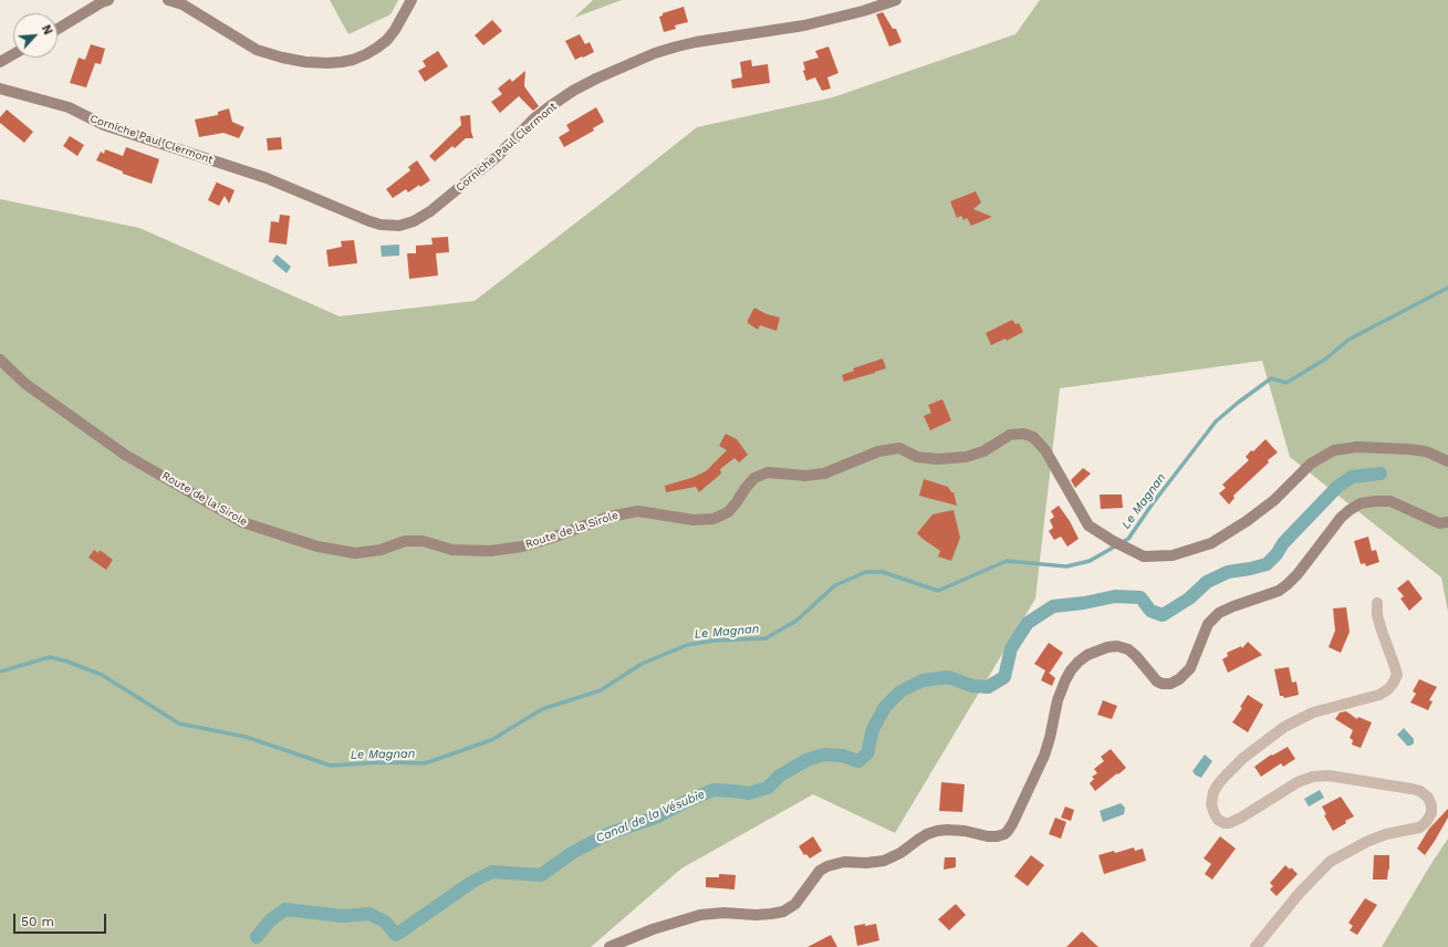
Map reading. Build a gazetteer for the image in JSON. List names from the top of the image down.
{
  "streets": {
    "street": ["Corniche Paul Clermont", "Route de la Sirole"]
  },
  "water": ["Le Magnan", "Canal de la Vésubie"],
  "scale_bar": "50 m",
  "north": "top right"
}
